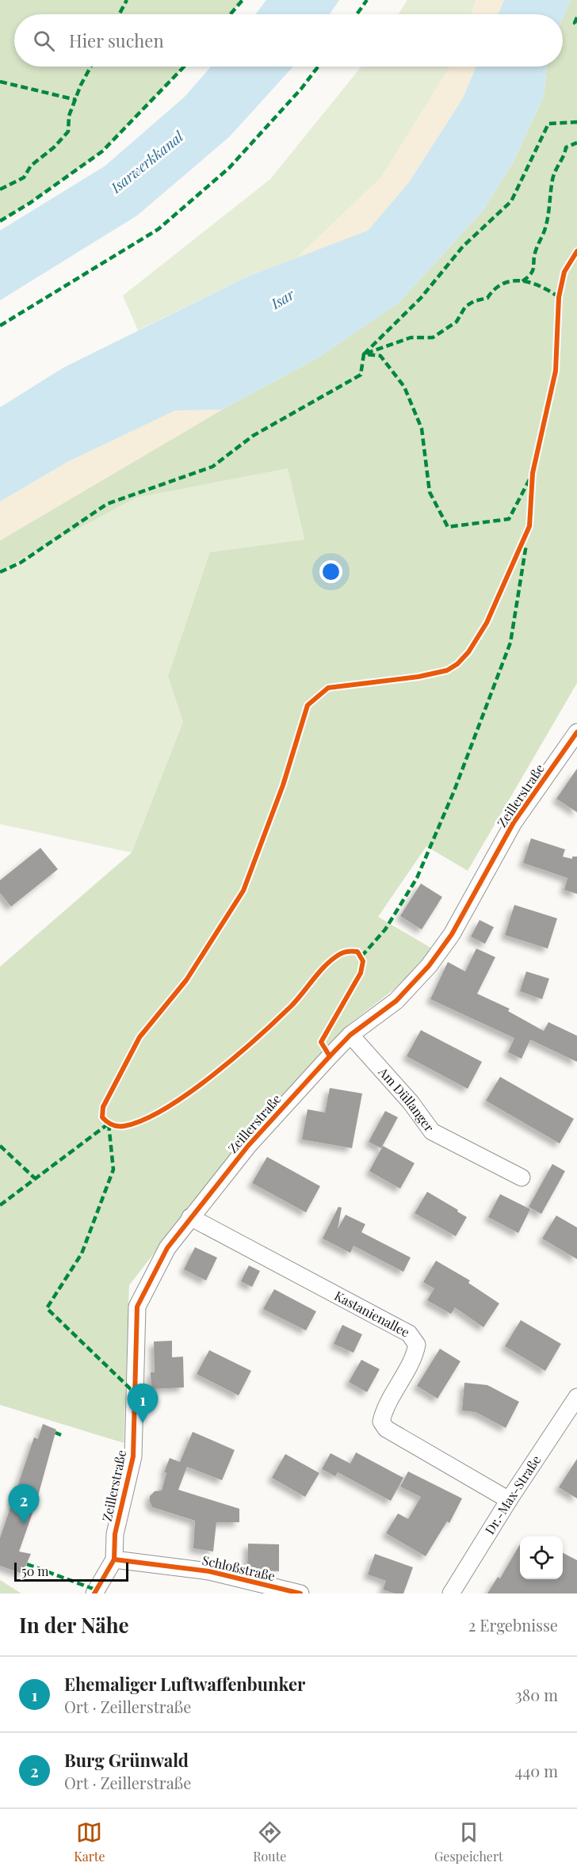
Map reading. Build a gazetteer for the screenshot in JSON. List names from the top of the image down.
{
  "streets": {
    "street": [
      "Zeillerstraße",
      "Am Düllanger",
      "Kastanienallee",
      "Dr.-Max-Straße",
      "Schloßstraße"
    ]
  },
  "crossings": [
    ["Zeillerstraße", "Am Düllanger"],
    ["Zeillerstraße", "Kastanienallee"],
    ["Zeillerstraße", "Schloßstraße"],
    ["Kastanienallee", "Dr.-Max-Straße"]
  ],
  "water": ["Isarwerkkanal", "Isar"],
  "scale_bar": "50 m",
  "page": {
    "search": "Hier suchen",
    "pins": ["1", "2"],
    "scale": "50 m",
    "heading": ["In der Nähe", "2 Ergebnisse"],
    "list": [
      {
        "mark": "1",
        "name": "Ehemaliger Luftwaffenbunker",
        "note": "Ort · Zeillerstraße",
        "value": "380 m"
      },
      {
        "mark": "2",
        "name": "Burg Grünwald",
        "note": "Ort · Zeillerstraße",
        "value": "440 m"
      }
    ],
    "nav": ["Karte", "Route", "Gespeichert"]
  }
}
